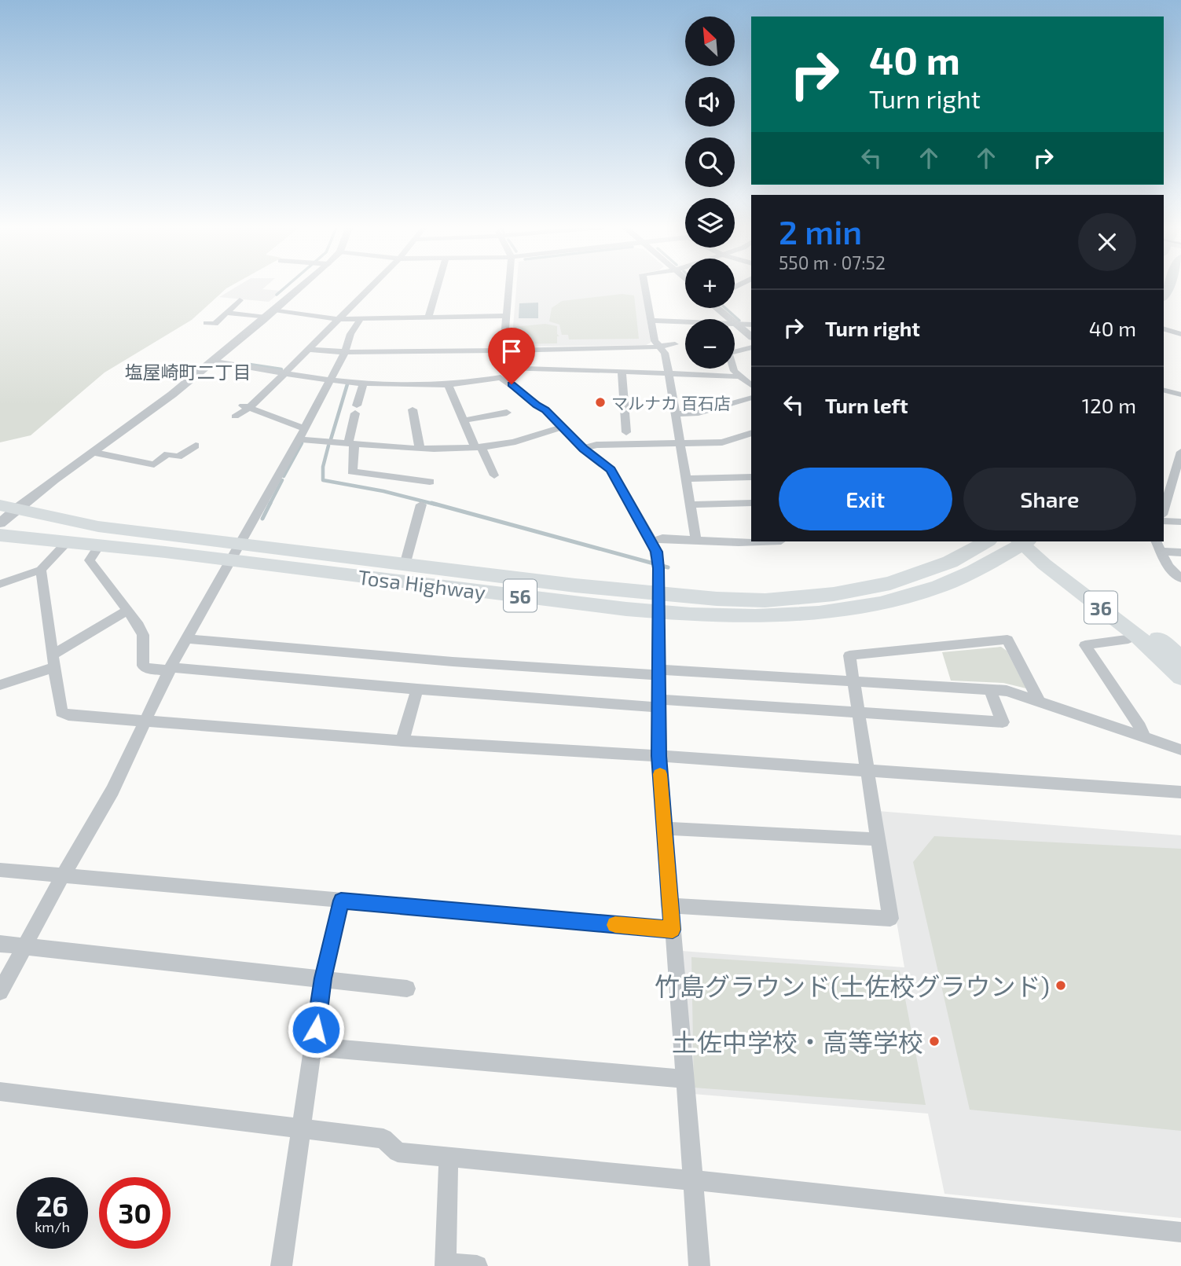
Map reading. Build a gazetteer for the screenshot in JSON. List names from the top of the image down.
{
  "streets": {
    "highway": ["Tosa Highway", "56"],
    "main road": ["36"]
  },
  "crossings": [
    ["Tosa Highway", "36"]
  ],
  "districts": ["塩屋崎町二丁目"],
  "places": ["マルナカ 百石店", "竹島グラウンド(土佐校グラウンド)", "土佐中学校・高等学校"],
  "north": "top left",
  "page": {
    "map_buttons": ["+", "−"],
    "turn": ["40 m", "Turn right"],
    "heading": ["2 min", "550 m · 07:52"],
    "list": [
      {
        "name": "Turn right",
        "value": "40 m"
      },
      {
        "name": "Turn left",
        "value": "120 m"
      }
    ],
    "buttons": ["Exit", "Share"],
    "speed": "26 km/h",
    "limit": "30"
  }
}
